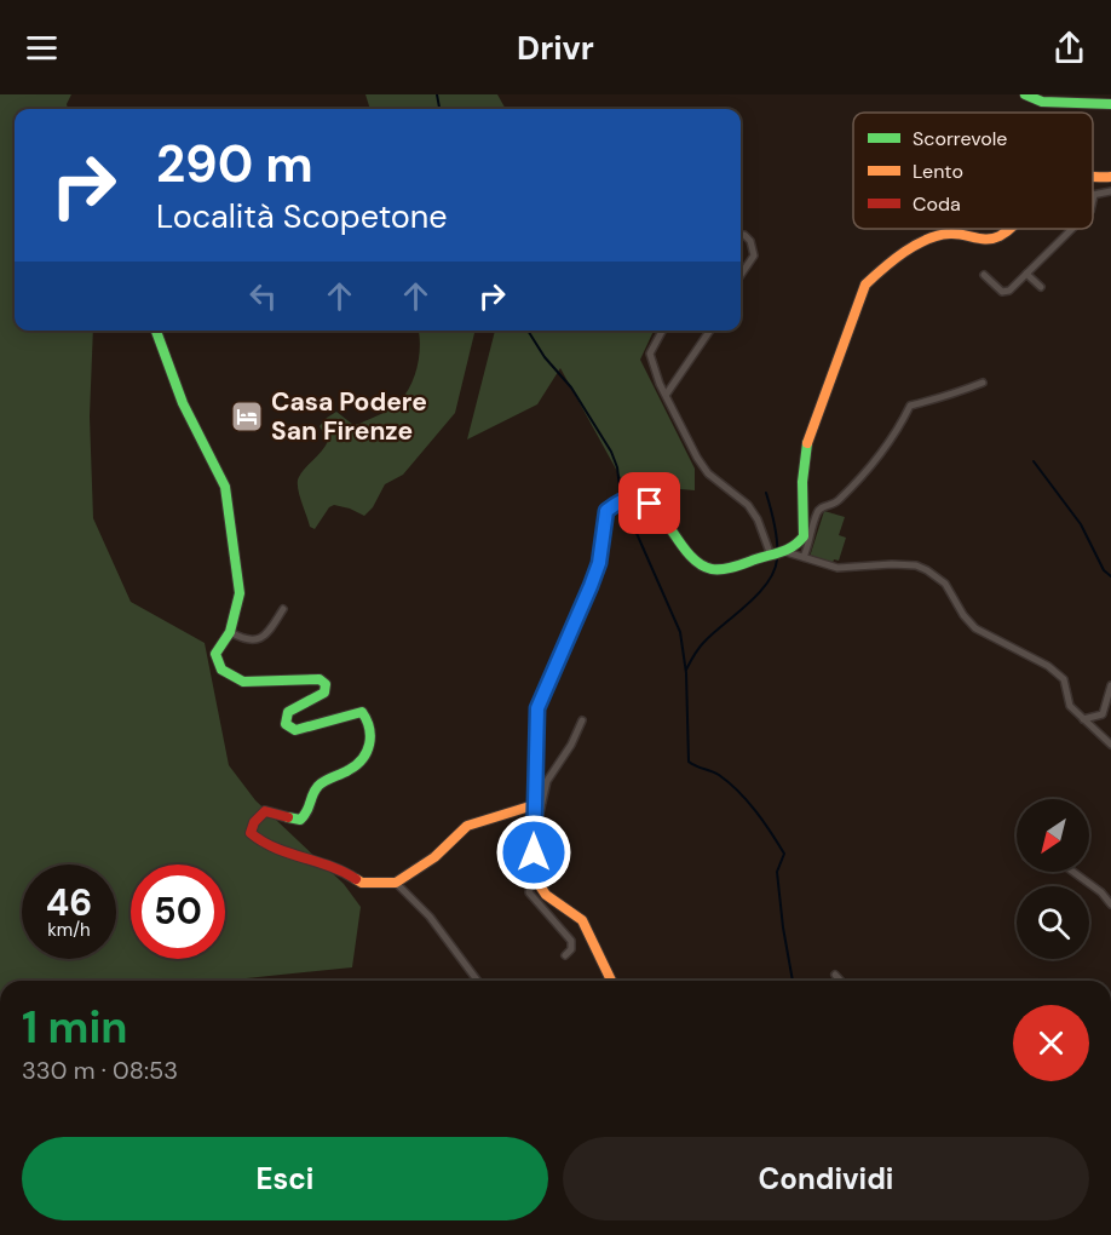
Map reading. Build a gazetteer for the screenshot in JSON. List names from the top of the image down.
{
  "places": {
    "hotel": ["Casa Podere San Firenze"]
  },
  "legend": ["Scorrevole", "Lento", "Coda"],
  "north": "bottom left",
  "page": {
    "header": "Drivr",
    "turn": ["290 m", "Località Scopetone"],
    "speed": "46 km/h",
    "limit": "50",
    "heading": ["1 min", "330 m · 08:53"],
    "buttons": ["Esci", "Condividi"]
  }
}
